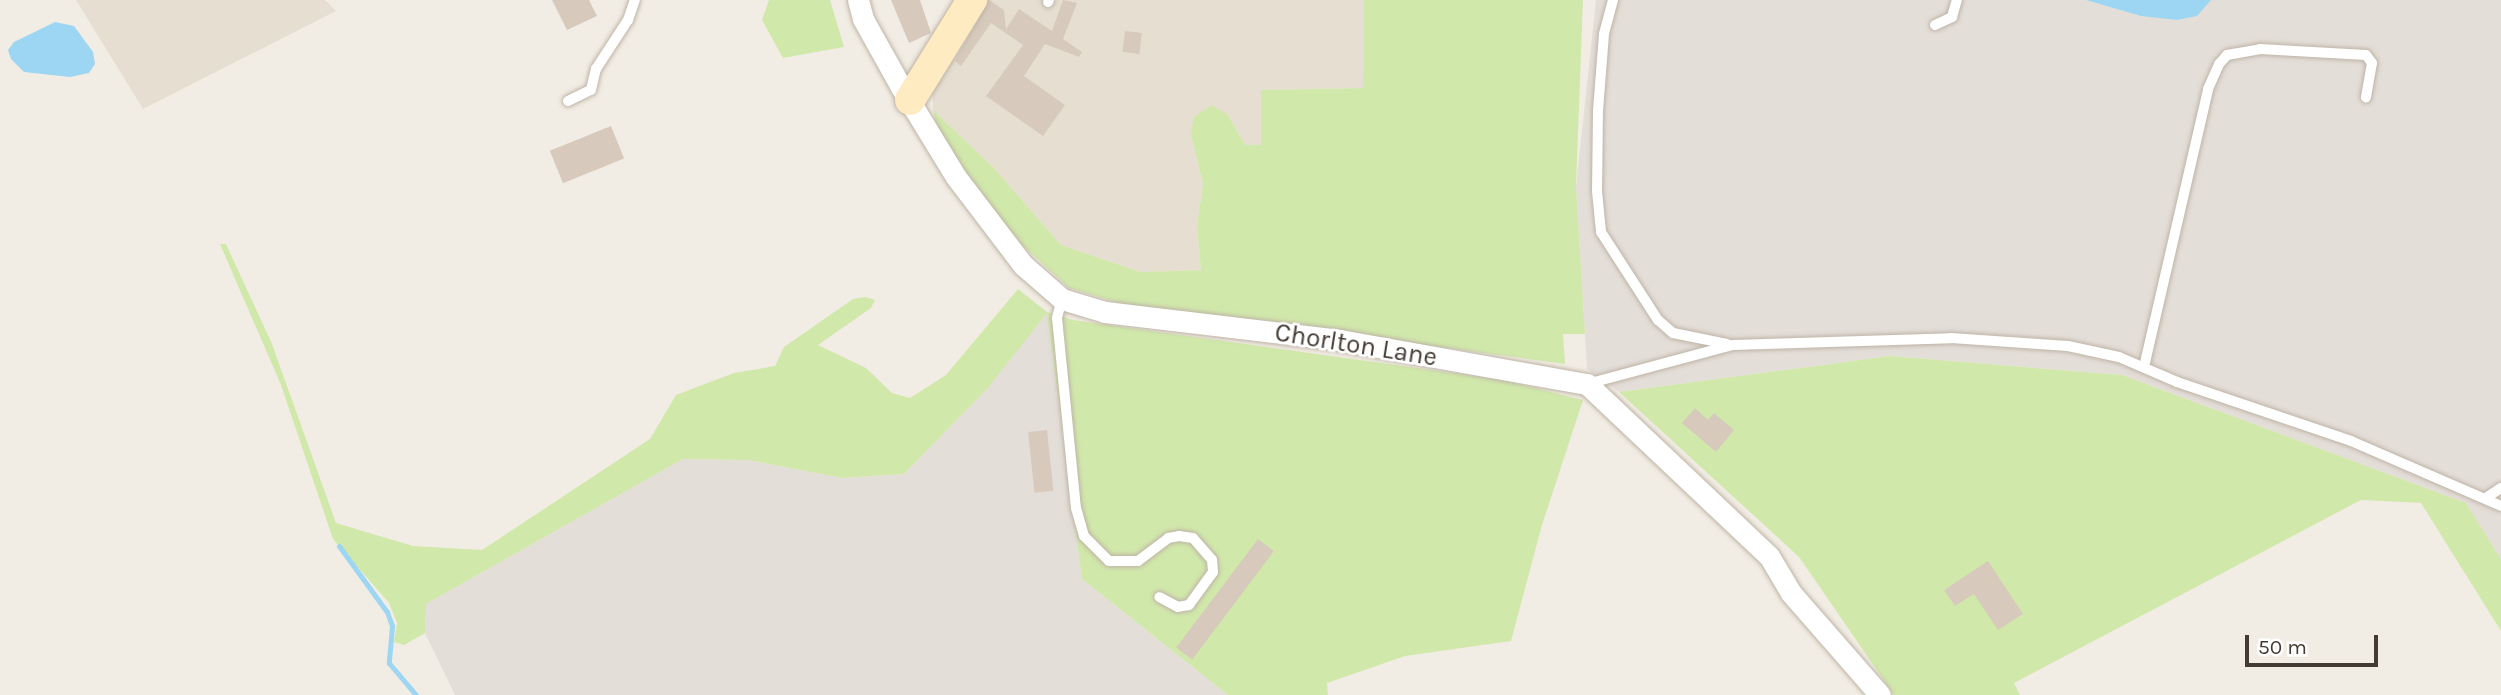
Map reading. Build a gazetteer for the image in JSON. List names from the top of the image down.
{
  "streets": {
    "street": ["Chorlton Lane"]
  },
  "scale_bar": "50 m"
}
